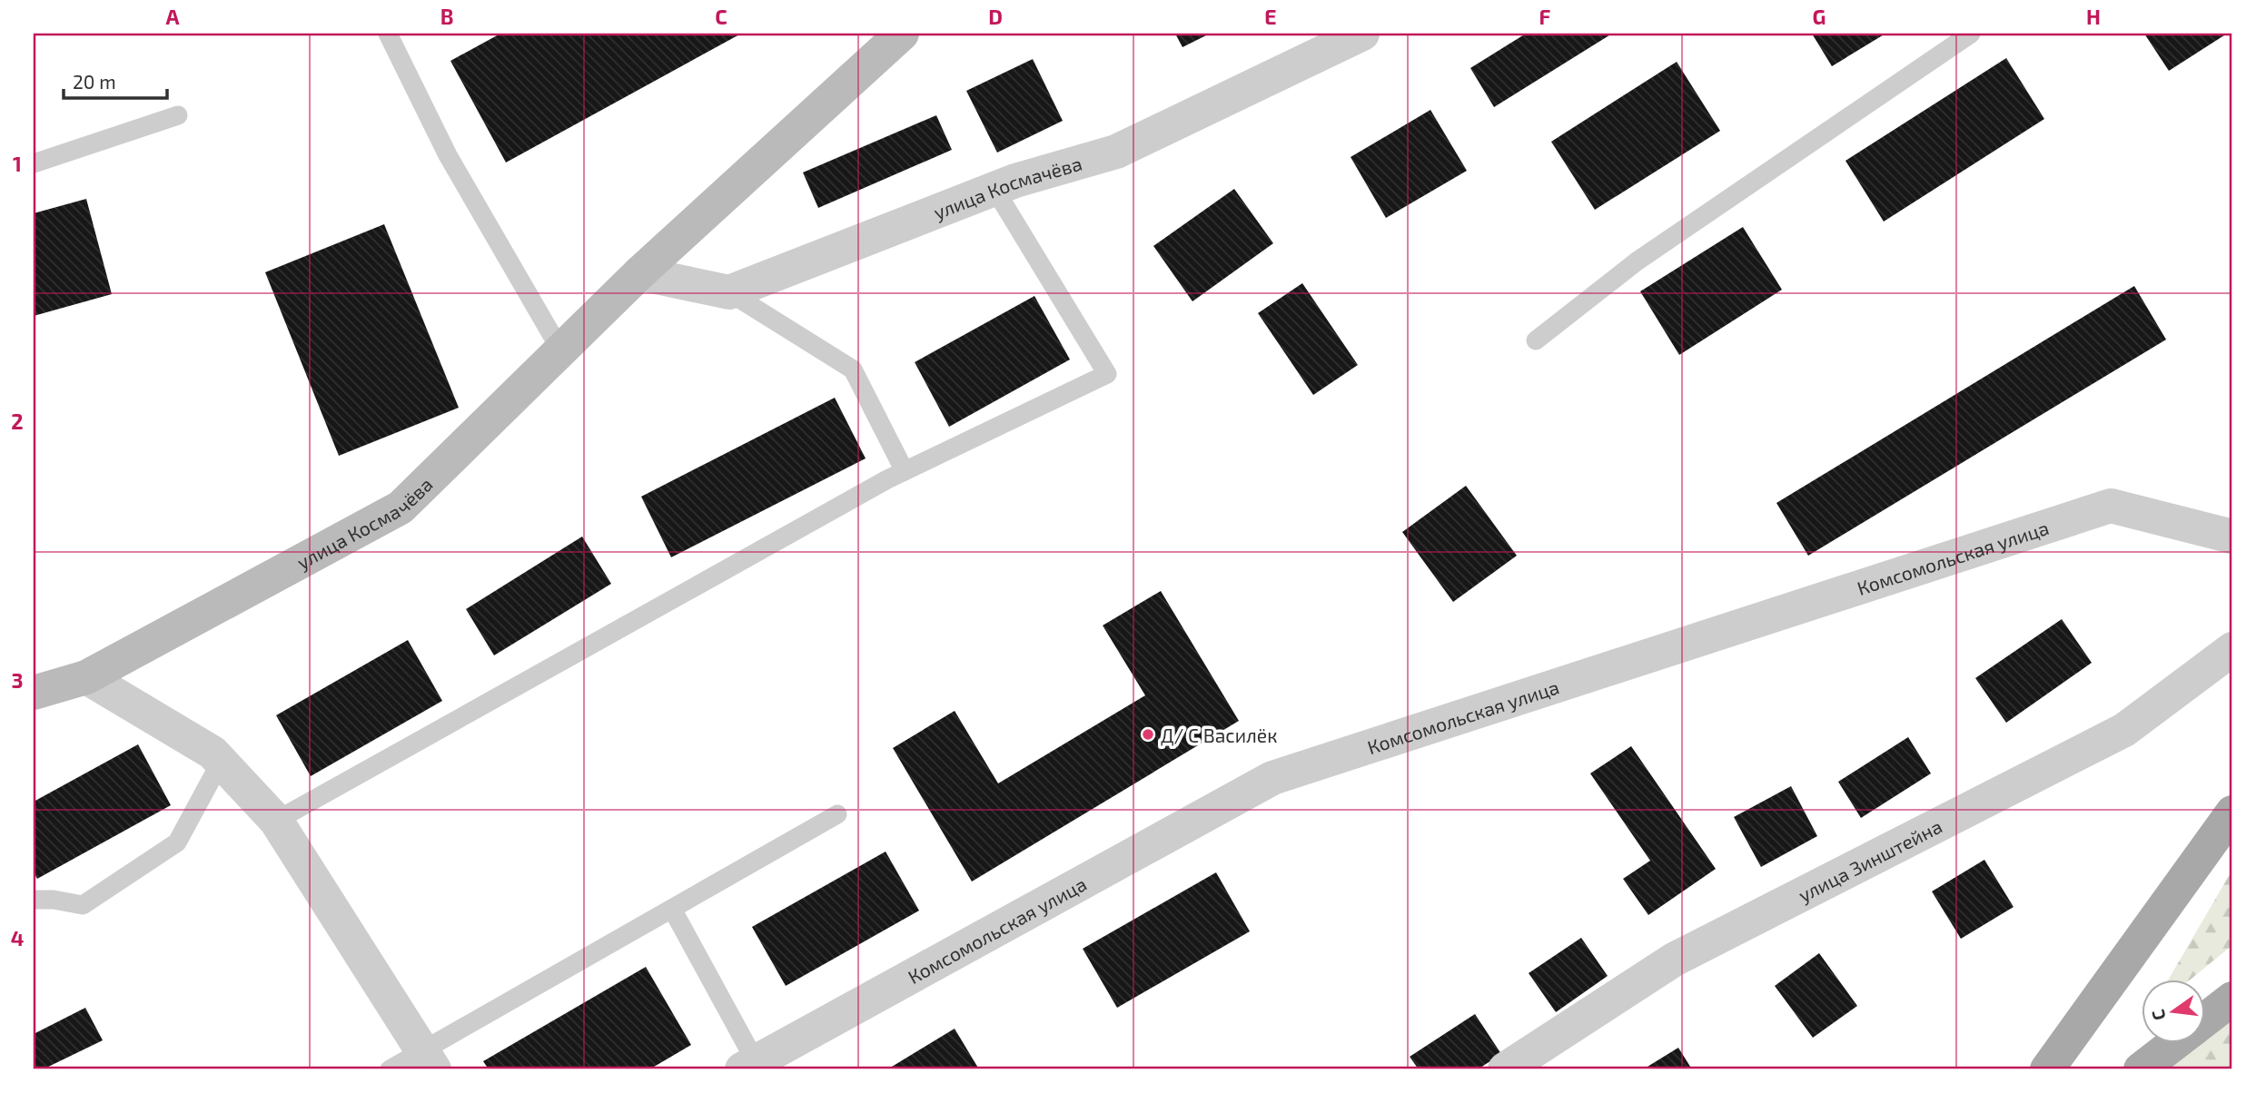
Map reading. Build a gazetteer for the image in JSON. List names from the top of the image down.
{
  "streets": {
    "main road": ["улица Космачёва"],
    "street": ["Комсомольская улица", "улица Зинштейна"]
  },
  "places": ["Д/ С Василёк"],
  "scale_bar": "20 m",
  "north": "left",
  "grid": {
    "columns": [
      "A",
      "B",
      "C",
      "D",
      "E",
      "F",
      "G",
      "H"
    ],
    "rows": [
      "1",
      "2",
      "3",
      "4"
    ]
  }
}
